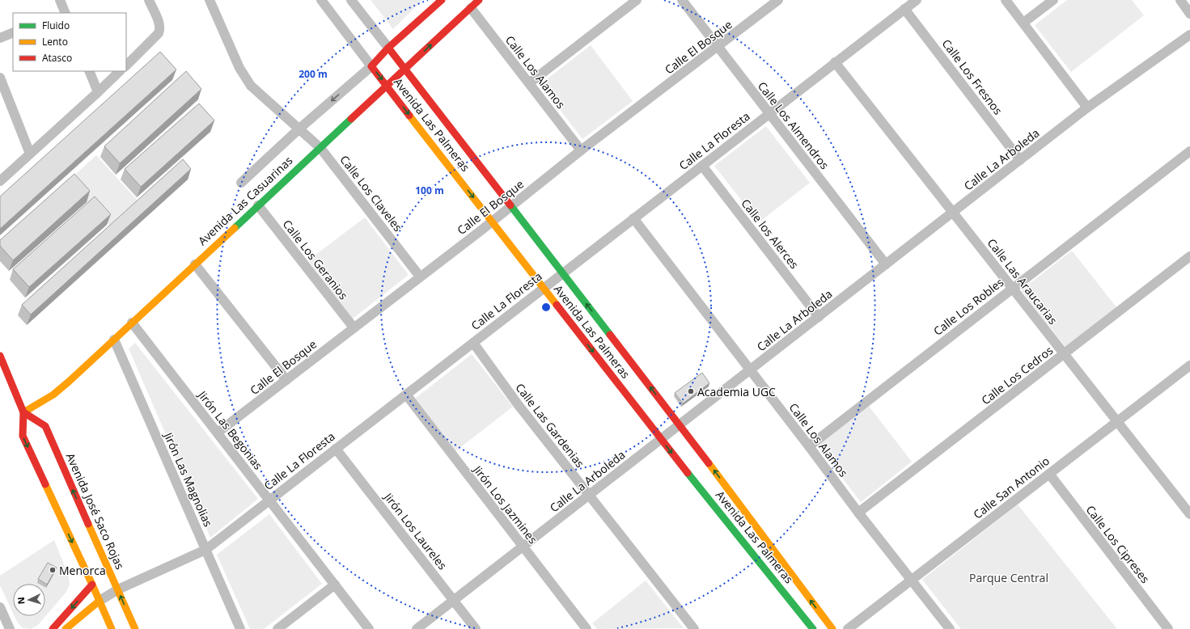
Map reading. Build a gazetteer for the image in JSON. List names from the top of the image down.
{
  "streets": {
    "street": [
      "Calle El Bosque",
      "Calle Los Alamos",
      "Calle Los Fresnos",
      "Avenida Las Palmeras",
      "Calle Los Almendros",
      "Calle La Floresta",
      "Calle La Arboleda",
      "Calle Los Claveles",
      "Avenida Las Casuarinas",
      "Calle los Alerces",
      "Calle Los Geranios",
      "Calle Las Araucarias",
      "Calle Los Robles",
      "Calle Los Cedros",
      "Calle Las Gardenias",
      "Jirón Las Begonias",
      "Jirón Las Magnolias",
      "Calle San Antonio",
      "Jirón Los Jazmines",
      "Avenida José Saco Rojas",
      "Jirón Los Laureles",
      "Calle Los Cipreses"
    ]
  },
  "crossings": [
    ["Calle El Bosque", "Calle Los Alamos"],
    ["Calle El Bosque", "Avenida Las Palmeras"],
    ["Calle El Bosque", "Calle Los Almendros"],
    ["Calle El Bosque", "Calle Los Claveles"],
    ["Calle El Bosque", "Calle Los Geranios"],
    ["Calle El Bosque", "Jirón Las Begonias"],
    ["Calle Los Alamos", "Calle La Floresta"],
    ["Calle Los Alamos", "Calle La Arboleda"],
    ["Calle Los Alamos", "Avenida Las Casuarinas"],
    ["Calle Los Alamos", "Calle Los Robles"],
    ["Calle Los Alamos", "Calle Los Cedros"],
    ["Calle Los Alamos", "Calle San Antonio"],
    ["Calle Los Fresnos", "Calle La Floresta"],
    ["Calle Los Fresnos", "Calle La Arboleda"],
    ["Avenida Las Palmeras", "Calle La Floresta"],
    ["Avenida Las Palmeras", "Calle La Arboleda"],
    ["Avenida Las Palmeras", "Avenida Las Casuarinas"],
    ["Calle Los Almendros", "Calle La Floresta"],
    ["Calle Los Almendros", "Calle La Arboleda"],
    ["Calle La Floresta", "Calle los Alerces"],
    ["Calle La Floresta", "Calle Las Araucarias"],
    ["Calle La Floresta", "Calle Las Gardenias"],
    ["Calle La Floresta", "Jirón Las Begonias"],
    ["Calle La Floresta", "Jirón Las Magnolias"],
    ["Calle La Floresta", "Jirón Los Jazmines"],
    ["Calle La Floresta", "Avenida José Saco Rojas"],
    ["Calle La Floresta", "Jirón Los Laureles"],
    ["Calle La Arboleda", "Calle los Alerces"],
    ["Calle La Arboleda", "Calle Las Araucarias"],
    ["Calle La Arboleda", "Calle Las Gardenias"],
    ["Calle La Arboleda", "Jirón Los Jazmines"],
    ["Calle La Arboleda", "Jirón Los Laureles"],
    ["Calle Los Claveles", "Avenida Las Casuarinas"],
    ["Avenida Las Casuarinas", "Calle Los Geranios"],
    ["Avenida Las Casuarinas", "Jirón Las Begonias"],
    ["Avenida Las Casuarinas", "Jirón Las Magnolias"],
    ["Avenida Las Casuarinas", "Avenida José Saco Rojas"],
    ["Calle Las Araucarias", "Calle Los Robles"],
    ["Calle Las Araucarias", "Calle Los Cedros"],
    ["Calle Las Araucarias", "Calle San Antonio"],
    ["Calle San Antonio", "Calle Los Cipreses"]
  ],
  "parks": ["Parque Central"],
  "places": ["Academia UGC", "Menorca"],
  "legend": ["Fluido", "Lento", "Atasco"],
  "north": "left",
  "rings": ["200 m", "100 m"]
}
